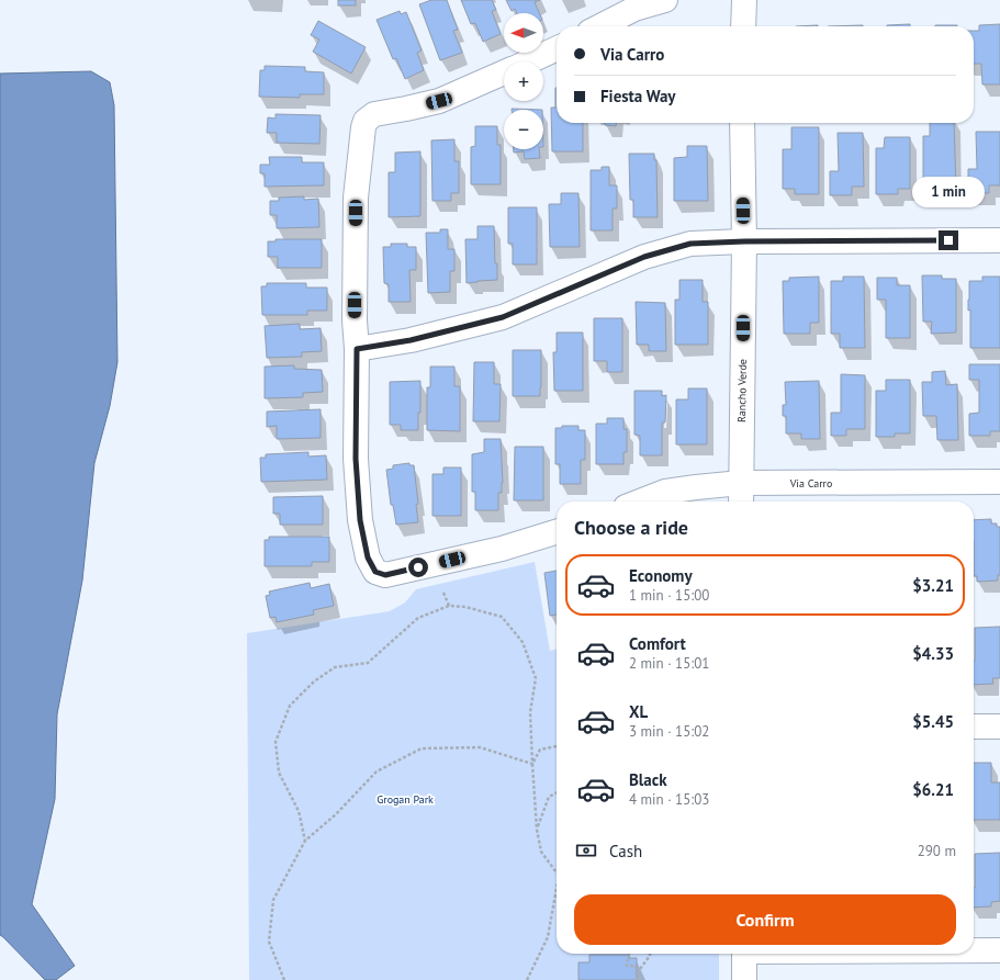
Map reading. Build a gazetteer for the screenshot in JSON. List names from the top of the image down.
{
  "streets": {
    "street": ["Rancho Verde", "Via Carro"]
  },
  "crossings": [
    ["Rancho Verde", "Via Carro"]
  ],
  "parks": ["Grogan Park"],
  "north": "left",
  "page": {
    "map_buttons": ["+", "−"],
    "banner": ["Via Carro", "Fiesta Way"],
    "bubble": "1 min",
    "heading": "Choose a ride",
    "list": [
      {
        "name": "Economy",
        "note": "1 min · 15:00",
        "value": "$3.21"
      },
      {
        "name": "Comfort",
        "note": "2 min · 15:01",
        "value": "$4.33"
      },
      {
        "name": "XL",
        "note": "3 min · 15:02",
        "value": "$5.45"
      },
      {
        "name": "Black",
        "note": "4 min · 15:03",
        "value": "$6.21"
      }
    ],
    "pay": ["Cash", "290 m"],
    "buttons": "Confirm"
  }
}
